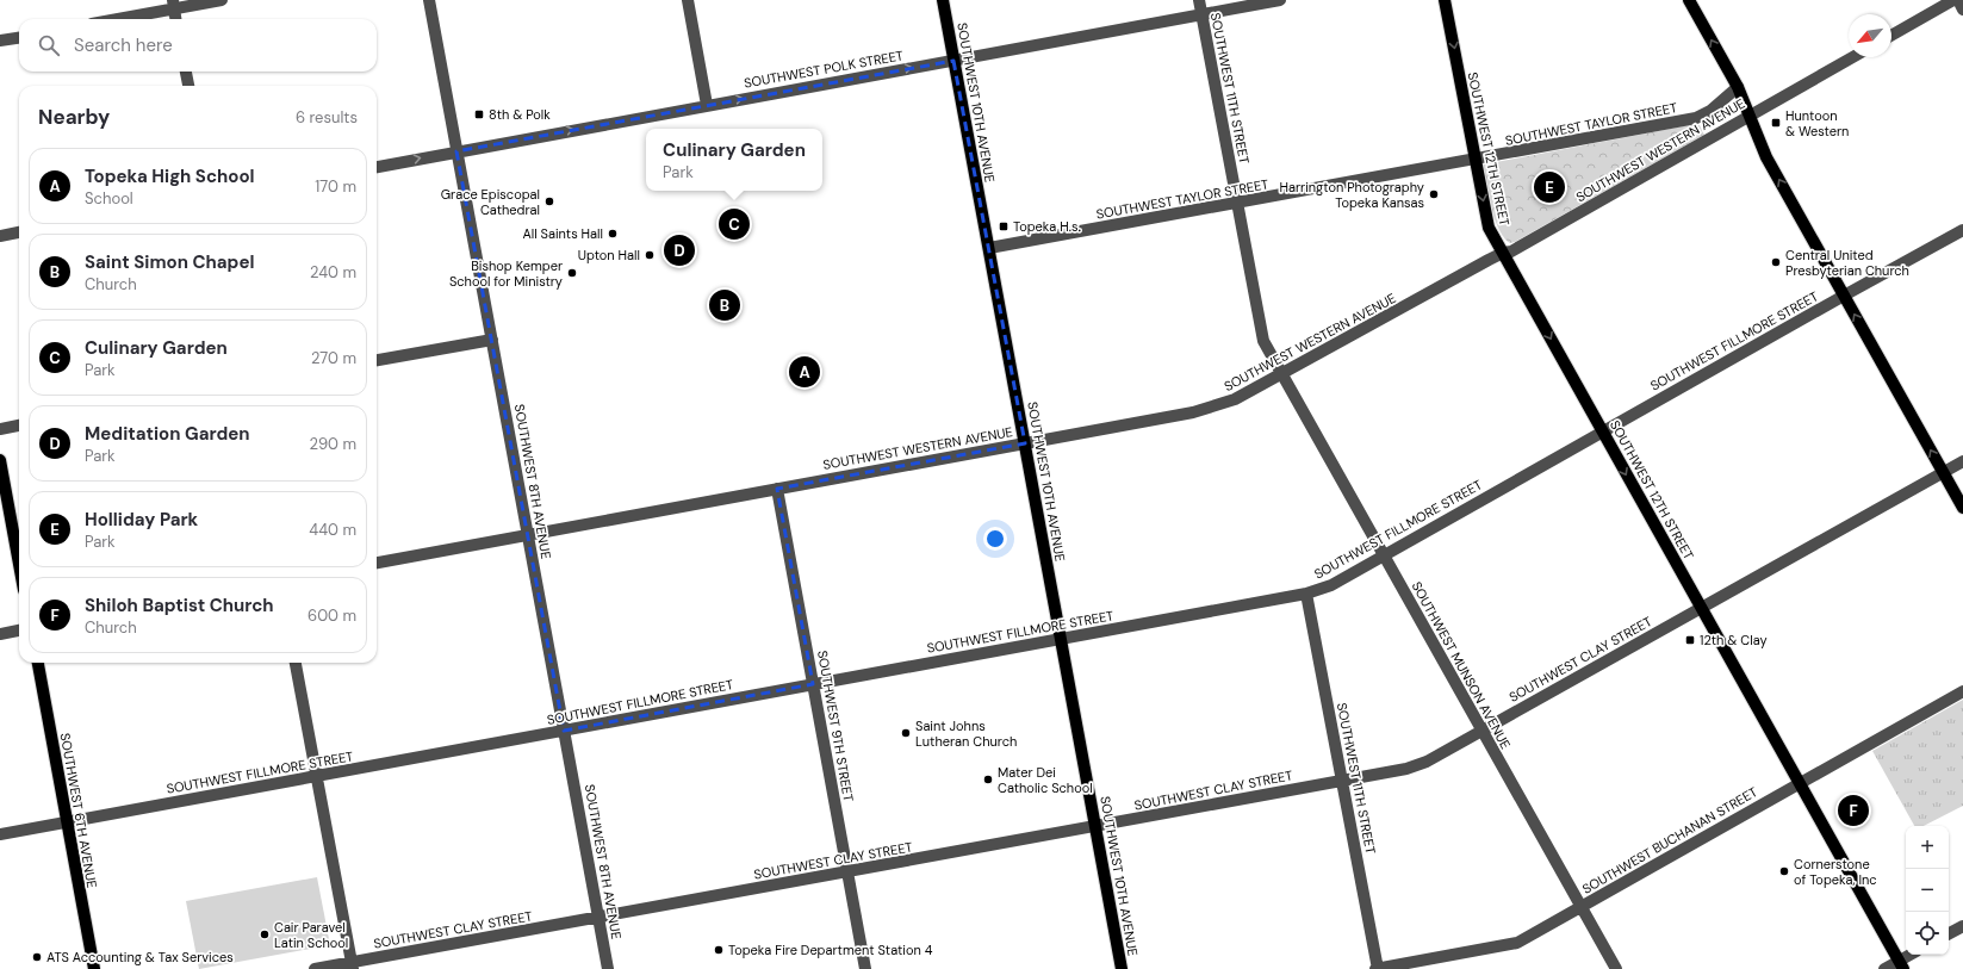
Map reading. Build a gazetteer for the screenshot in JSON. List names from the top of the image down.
{
  "streets": {
    "main road": ["SOUTHWEST 10TH AVENUE", "SOUTHWEST 12TH STREET", "SOUTHWEST 6TH AVENUE"],
    "street": [
      "SOUTHWEST POLK STREET",
      "SOUTHWEST 11TH STREET",
      "SOUTHWEST TAYLOR STREET",
      "SOUTHWEST WESTERN AVENUE",
      "SOUTHWEST FILLMORE STREET",
      "SOUTHWEST 8TH AVENUE",
      "SOUTHWEST CLAY STREET",
      "SOUTHWEST MUNSON AVENUE",
      "SOUTHWEST 9TH STREET",
      "SOUTHWEST BUCHANAN STREET"
    ]
  },
  "crossings": [
    ["SOUTHWEST POLK STREET", "SOUTHWEST 11TH STREET"],
    ["SOUTHWEST POLK STREET", "SOUTHWEST 10TH AVENUE"],
    ["SOUTHWEST POLK STREET", "SOUTHWEST 8TH AVENUE"],
    ["SOUTHWEST 11TH STREET", "SOUTHWEST TAYLOR STREET"],
    ["SOUTHWEST 11TH STREET", "SOUTHWEST WESTERN AVENUE"],
    ["SOUTHWEST 11TH STREET", "SOUTHWEST FILLMORE STREET"],
    ["SOUTHWEST 11TH STREET", "SOUTHWEST CLAY STREET"],
    ["SOUTHWEST 11TH STREET", "SOUTHWEST MUNSON AVENUE"],
    ["SOUTHWEST 11TH STREET", "SOUTHWEST BUCHANAN STREET"],
    ["SOUTHWEST 10TH AVENUE", "SOUTHWEST TAYLOR STREET"],
    ["SOUTHWEST 10TH AVENUE", "SOUTHWEST WESTERN AVENUE"],
    ["SOUTHWEST 10TH AVENUE", "SOUTHWEST FILLMORE STREET"],
    ["SOUTHWEST 10TH AVENUE", "SOUTHWEST CLAY STREET"],
    ["SOUTHWEST TAYLOR STREET", "SOUTHWEST 12TH STREET"],
    ["SOUTHWEST 12TH STREET", "SOUTHWEST WESTERN AVENUE"],
    ["SOUTHWEST 12TH STREET", "SOUTHWEST FILLMORE STREET"],
    ["SOUTHWEST 12TH STREET", "SOUTHWEST CLAY STREET"],
    ["SOUTHWEST 12TH STREET", "SOUTHWEST BUCHANAN STREET"],
    ["SOUTHWEST WESTERN AVENUE", "SOUTHWEST 8TH AVENUE"],
    ["SOUTHWEST WESTERN AVENUE", "SOUTHWEST MUNSON AVENUE"],
    ["SOUTHWEST WESTERN AVENUE", "SOUTHWEST 9TH STREET"],
    ["SOUTHWEST FILLMORE STREET", "SOUTHWEST 8TH AVENUE"],
    ["SOUTHWEST FILLMORE STREET", "SOUTHWEST MUNSON AVENUE"],
    ["SOUTHWEST FILLMORE STREET", "SOUTHWEST 9TH STREET"],
    ["SOUTHWEST FILLMORE STREET", "SOUTHWEST 6TH AVENUE"],
    ["SOUTHWEST 8TH AVENUE", "SOUTHWEST CLAY STREET"],
    ["SOUTHWEST CLAY STREET", "SOUTHWEST MUNSON AVENUE"],
    ["SOUTHWEST CLAY STREET", "SOUTHWEST 9TH STREET"],
    ["SOUTHWEST MUNSON AVENUE", "SOUTHWEST BUCHANAN STREET"]
  ],
  "one_way": ["SOUTHWEST POLK STREET", "SOUTHWEST 12TH STREET"],
  "places": {
    "transit": [
      "8th & Polk",
      "Huntoon & Western",
      "Topeka H.s.",
      "12th & Clay"
    ],
    "other": [
      "Harrington Photography Topeka Kansas",
      "Grace Episcopal Cathedral",
      "All Saints Hall",
      "Upton Hall",
      "Central United Presbyterian Church",
      "Bishop Kemper School for Ministry",
      "Saint Johns Lutheran Church",
      "Mater Dei Catholic School",
      "Cornerstone of Topeka, Inc",
      "Cair Paravel Latin School",
      "Topeka Fire Department Station 4",
      "ATS Accounting & Tax Services"
    ]
  },
  "north": "bottom left",
  "page": {
    "search": "Search here",
    "heading": ["Nearby", "6 results"],
    "popup": ["Culinary Garden", "Park"],
    "list": [
      {
        "mark": "A",
        "name": "Topeka High School",
        "note": "School",
        "value": "170 m"
      },
      {
        "mark": "B",
        "name": "Saint Simon Chapel",
        "note": "Church",
        "value": "240 m"
      },
      {
        "mark": "C",
        "name": "Culinary Garden",
        "note": "Park",
        "value": "270 m"
      },
      {
        "mark": "D",
        "name": "Meditation Garden",
        "note": "Park",
        "value": "290 m"
      },
      {
        "mark": "E",
        "name": "Holliday Park",
        "note": "Park",
        "value": "440 m"
      },
      {
        "mark": "F",
        "name": "Shiloh Baptist Church",
        "note": "Church",
        "value": "600 m"
      }
    ],
    "pins": [
      "E",
      "C",
      "D",
      "B",
      "A",
      "F"
    ],
    "map_buttons": ["+", "−"]
  }
}
